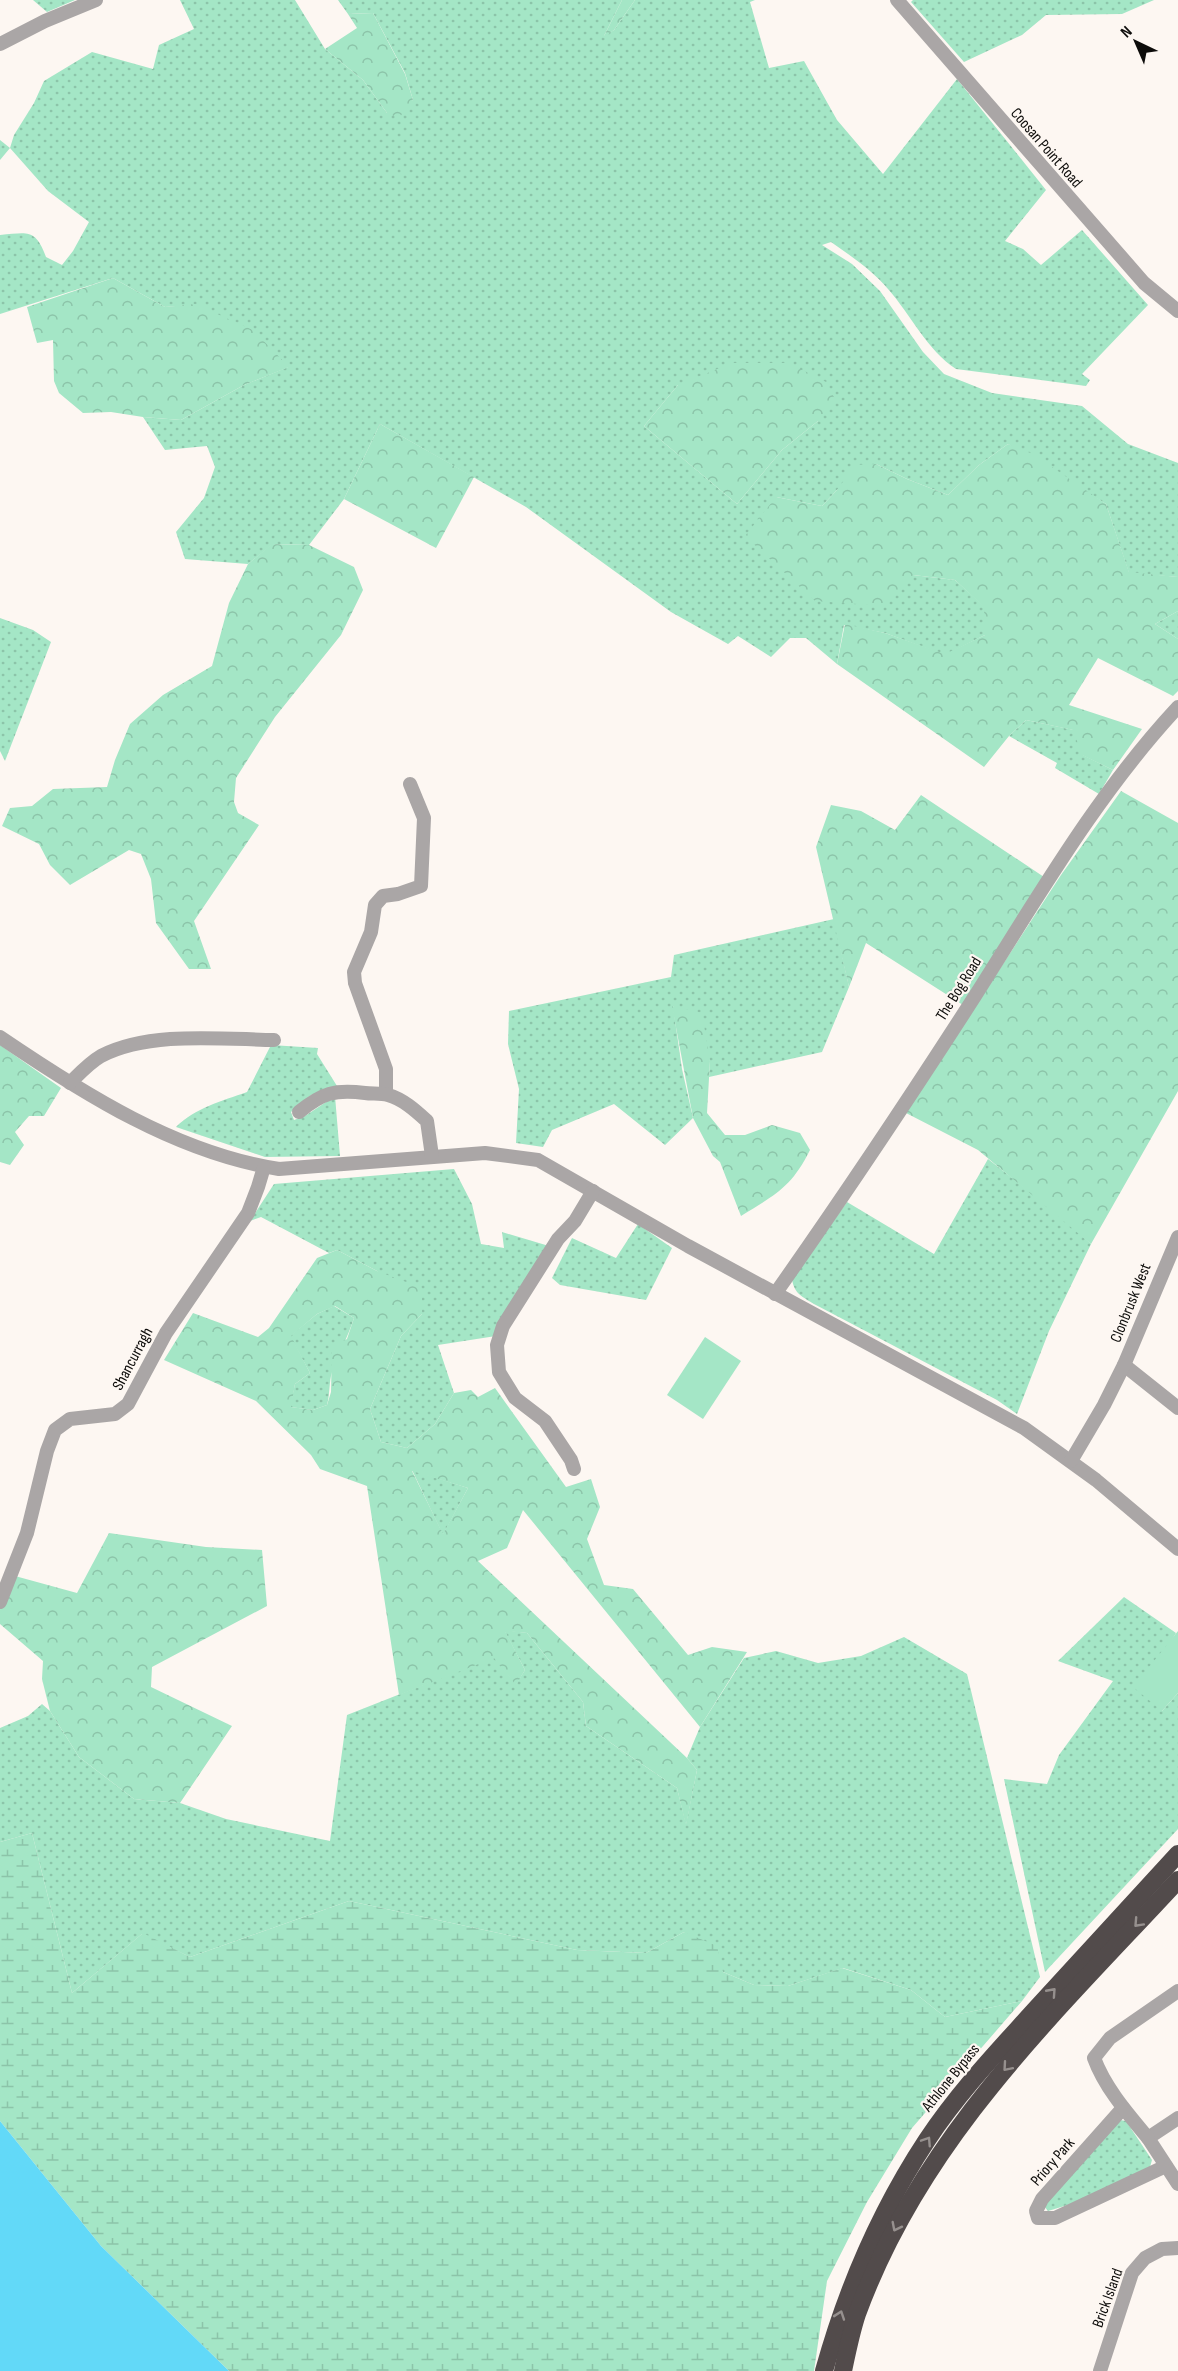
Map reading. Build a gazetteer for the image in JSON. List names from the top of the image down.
{
  "streets": {
    "highway": ["Athlone Bypass"],
    "street": [
      "Coosan Point Road",
      "The Bog Road",
      "Clonbrusk West",
      "Shancurragh",
      "Priory Park",
      "Brick Island"
    ]
  },
  "north": "top left"
}
